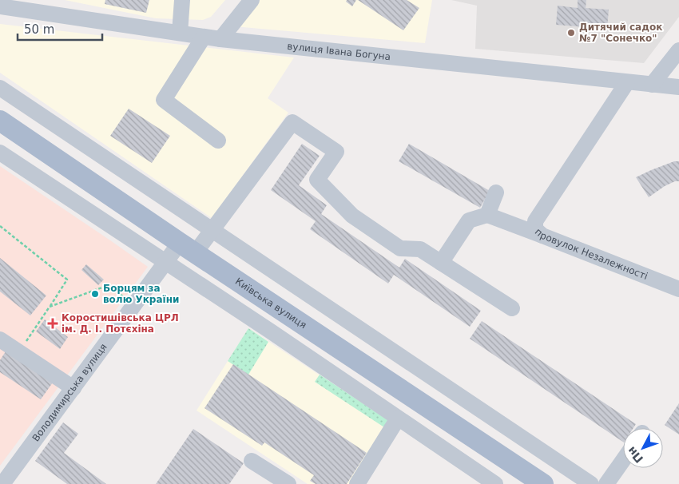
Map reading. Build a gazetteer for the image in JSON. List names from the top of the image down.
{
  "streets": {
    "main road": ["Київська вулиця"],
    "street": ["вулиця Івана Богуна", "провулок Незалежності", "Володимирська вулиця"]
  },
  "crossings": [
    ["вулиця Івана Богуна", "провулок Незалежності"],
    ["Київська вулиця", "Володимирська вулиця"]
  ],
  "places": {
    "other": ["Дитячий садок №7 \"Сонечко\"", "Борцям за волю України"],
    "health": ["Коростишівська ЦРЛ ім. Д. І. Потєхіна"]
  },
  "scale_bar": "50 m",
  "north": "bottom left"
}
